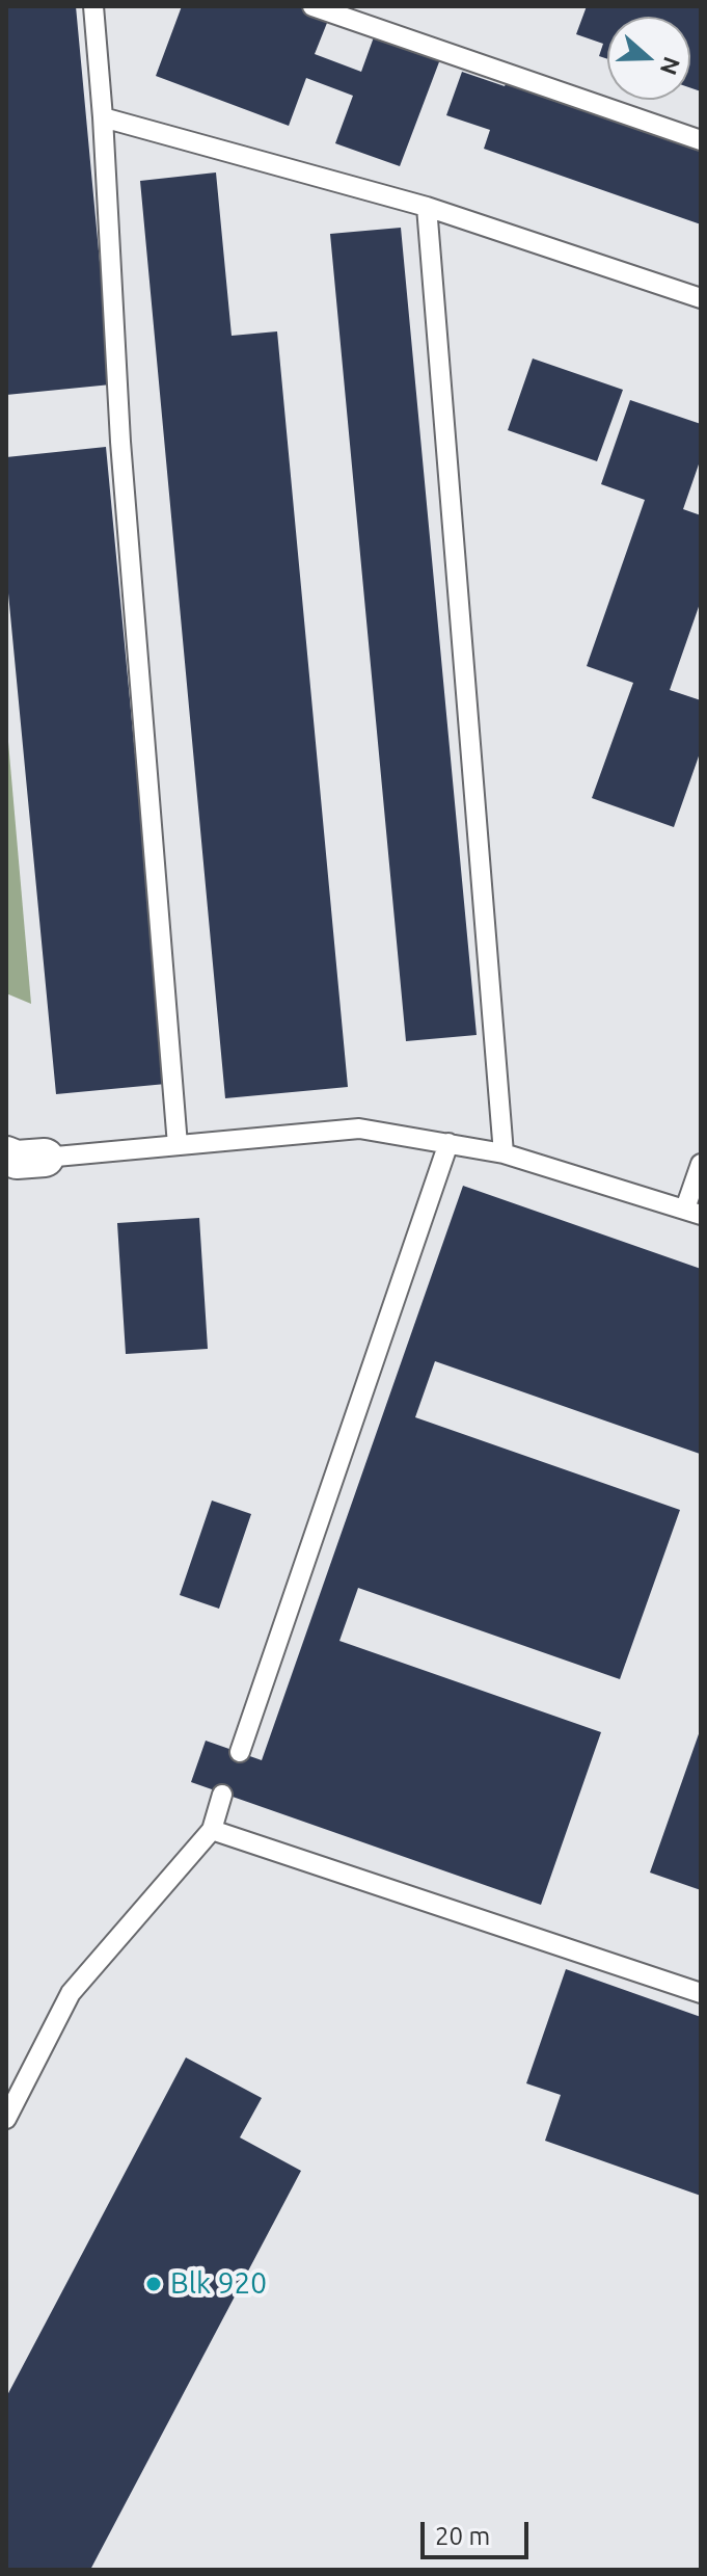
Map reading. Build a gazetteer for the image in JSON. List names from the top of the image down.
{
  "places": ["Blk 920"],
  "scale_bar": "20 m",
  "north": "right"
}
